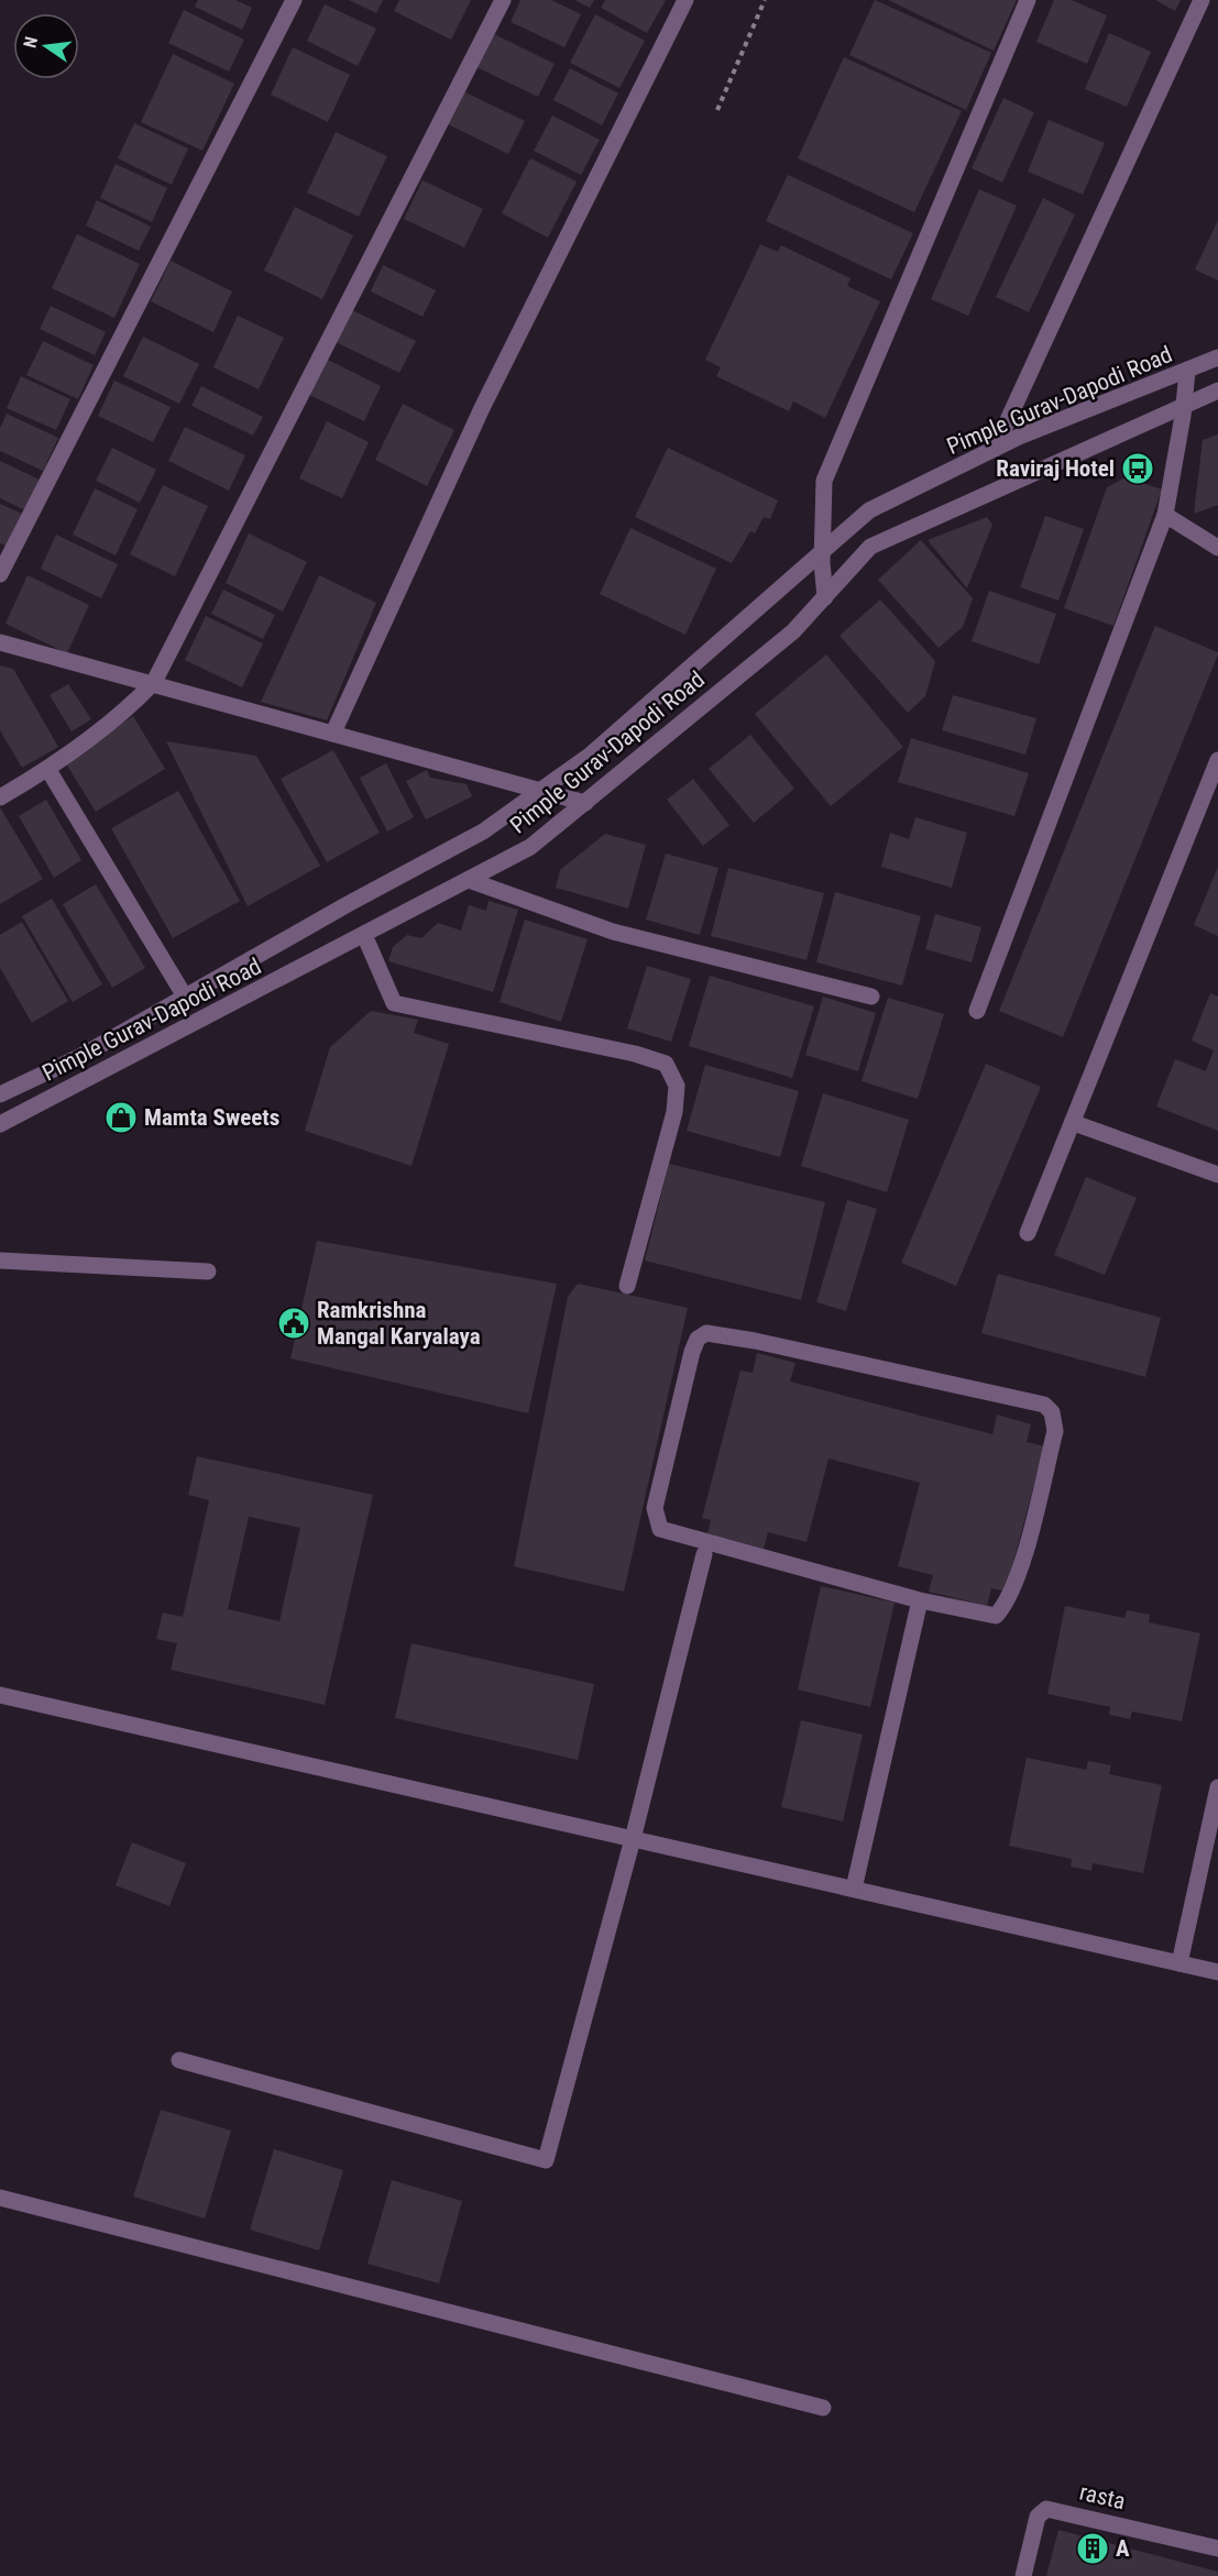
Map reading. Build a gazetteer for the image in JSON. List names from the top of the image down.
{
  "streets": {
    "street": ["Pimple Gurav-Dapodi Road", "rasta"]
  },
  "places": {
    "bus stop": ["Raviraj Hotel"],
    "shop": ["Mamta Sweets"],
    "public building": ["Ramkrishna Mangal Karyalaya"],
    "building": ["A"]
  },
  "north": "left"
}
